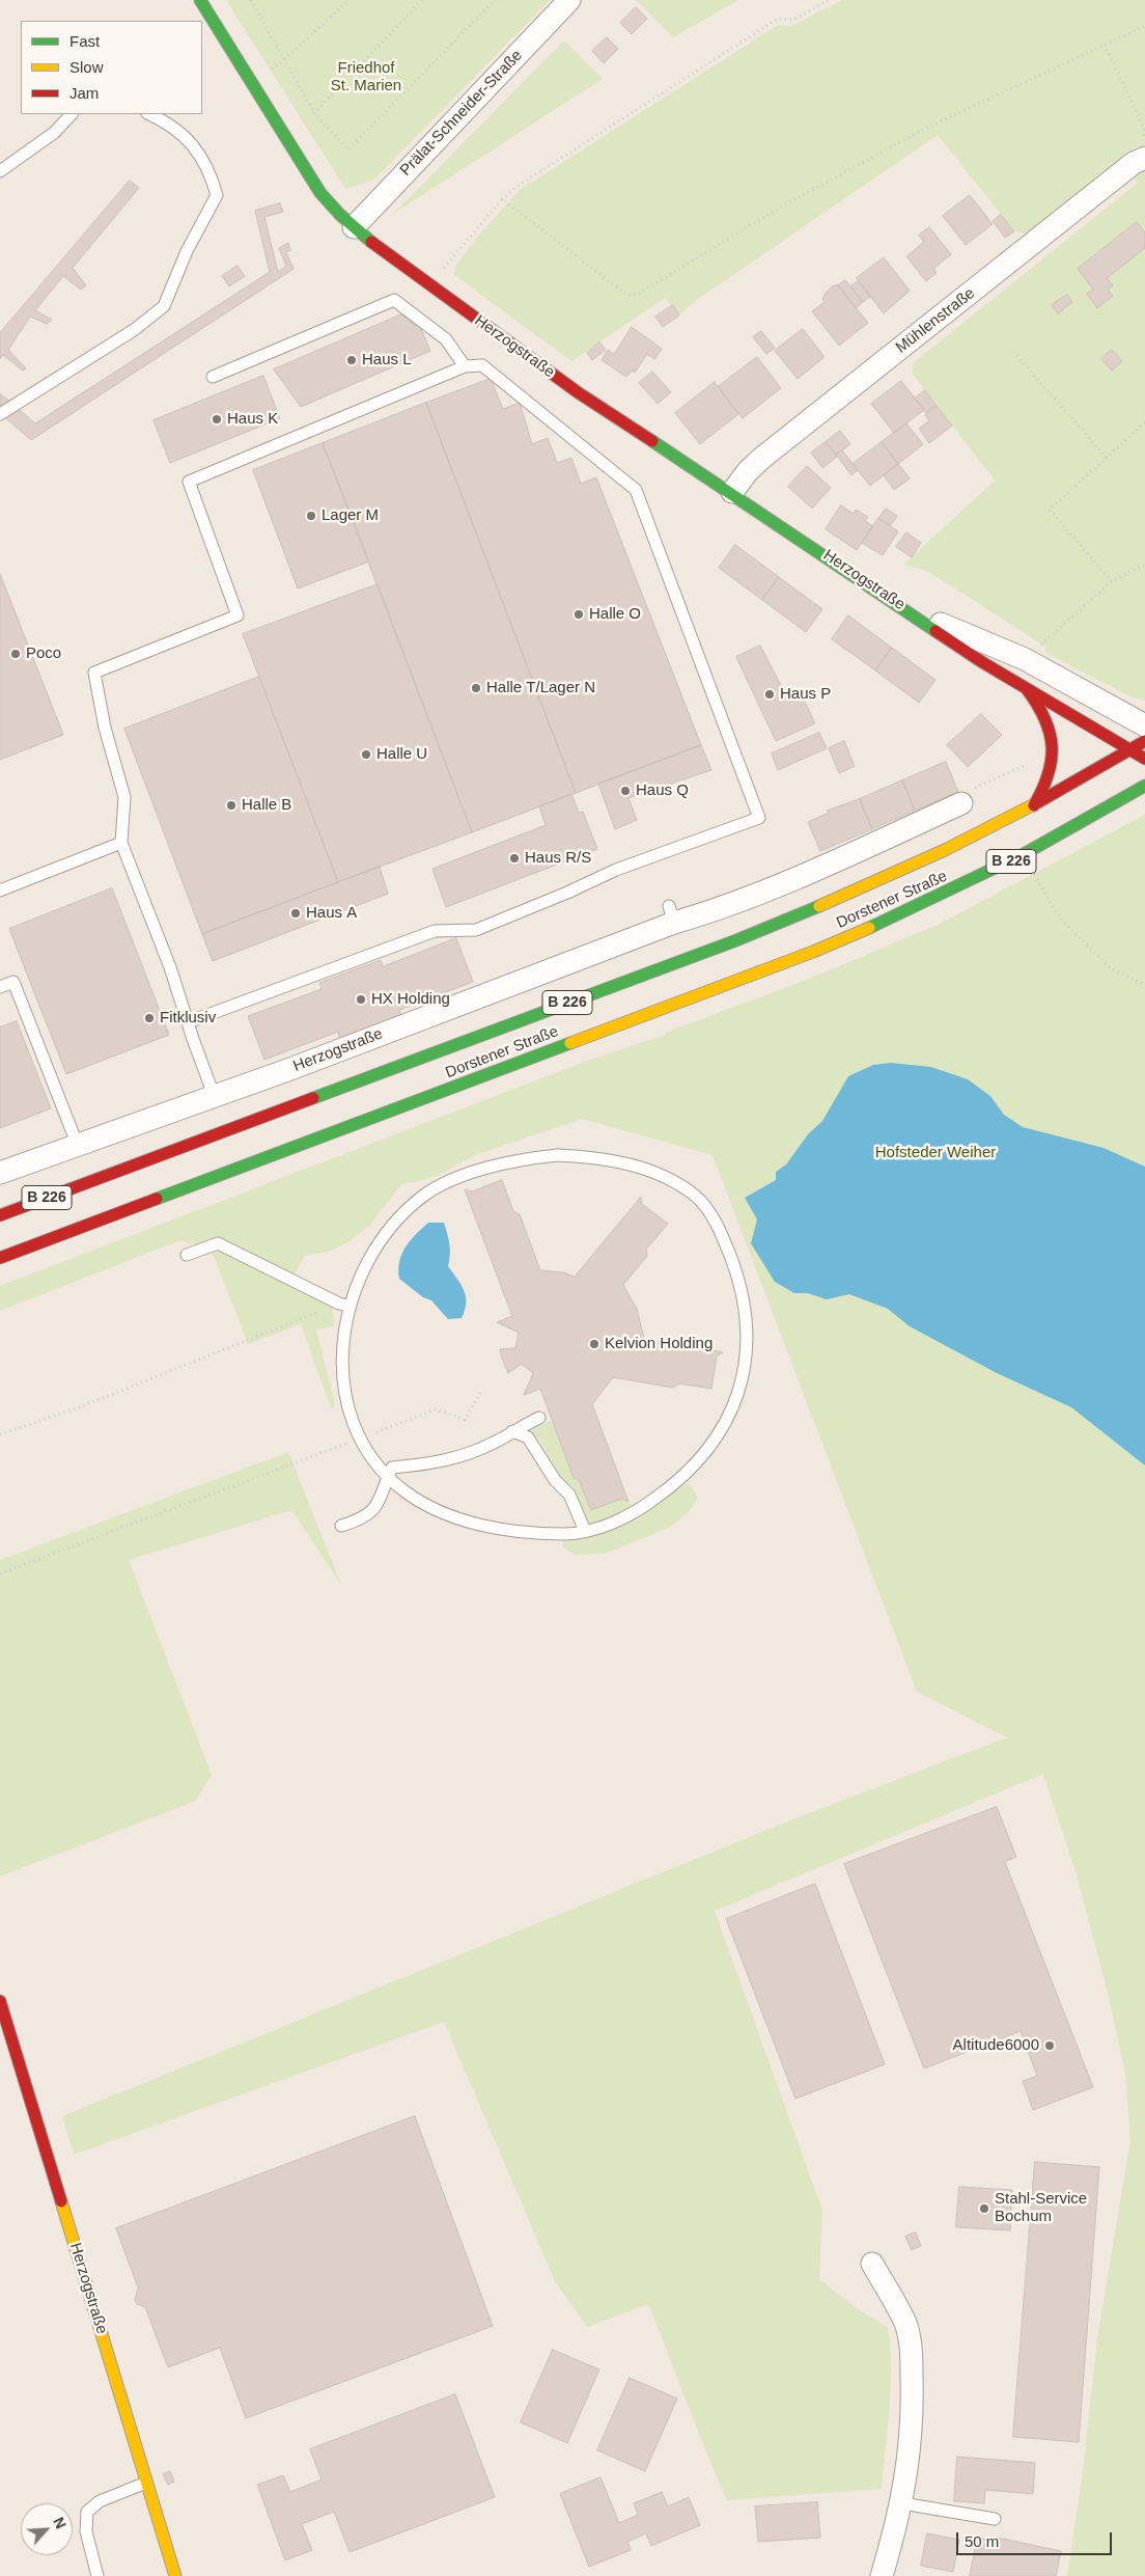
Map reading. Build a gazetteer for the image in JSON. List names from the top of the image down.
{
  "streets": {
    "main road": ["Herzogstraße", "B 226", "Dorstener Straße"],
    "street": ["Prälat-Schneider-Straße", "Mühlenstraße"]
  },
  "crossings": [
    ["Prälat-Schneider-Straße", "Herzogstraße"],
    ["Mühlenstraße", "Herzogstraße"],
    ["Herzogstraße", "Dorstener Straße"]
  ],
  "parks": ["Friedhof St. Marien", "Hofsteder Weiher"],
  "places": [
    "Haus L",
    "Haus K",
    "Lager M",
    "Halle O",
    "Poco",
    "Halle T/Lager N",
    "Haus P",
    "Halle U",
    "Haus Q",
    "Halle B",
    "Haus R/S",
    "Haus A",
    "HX Holding",
    "Fitklusiv",
    "Kelvion Holding",
    "Altitude6000",
    "Stahl-Service Bochum"
  ],
  "legend": ["Fast", "Slow", "Jam"],
  "scale_bar": "50 m",
  "north": "top right"
}
